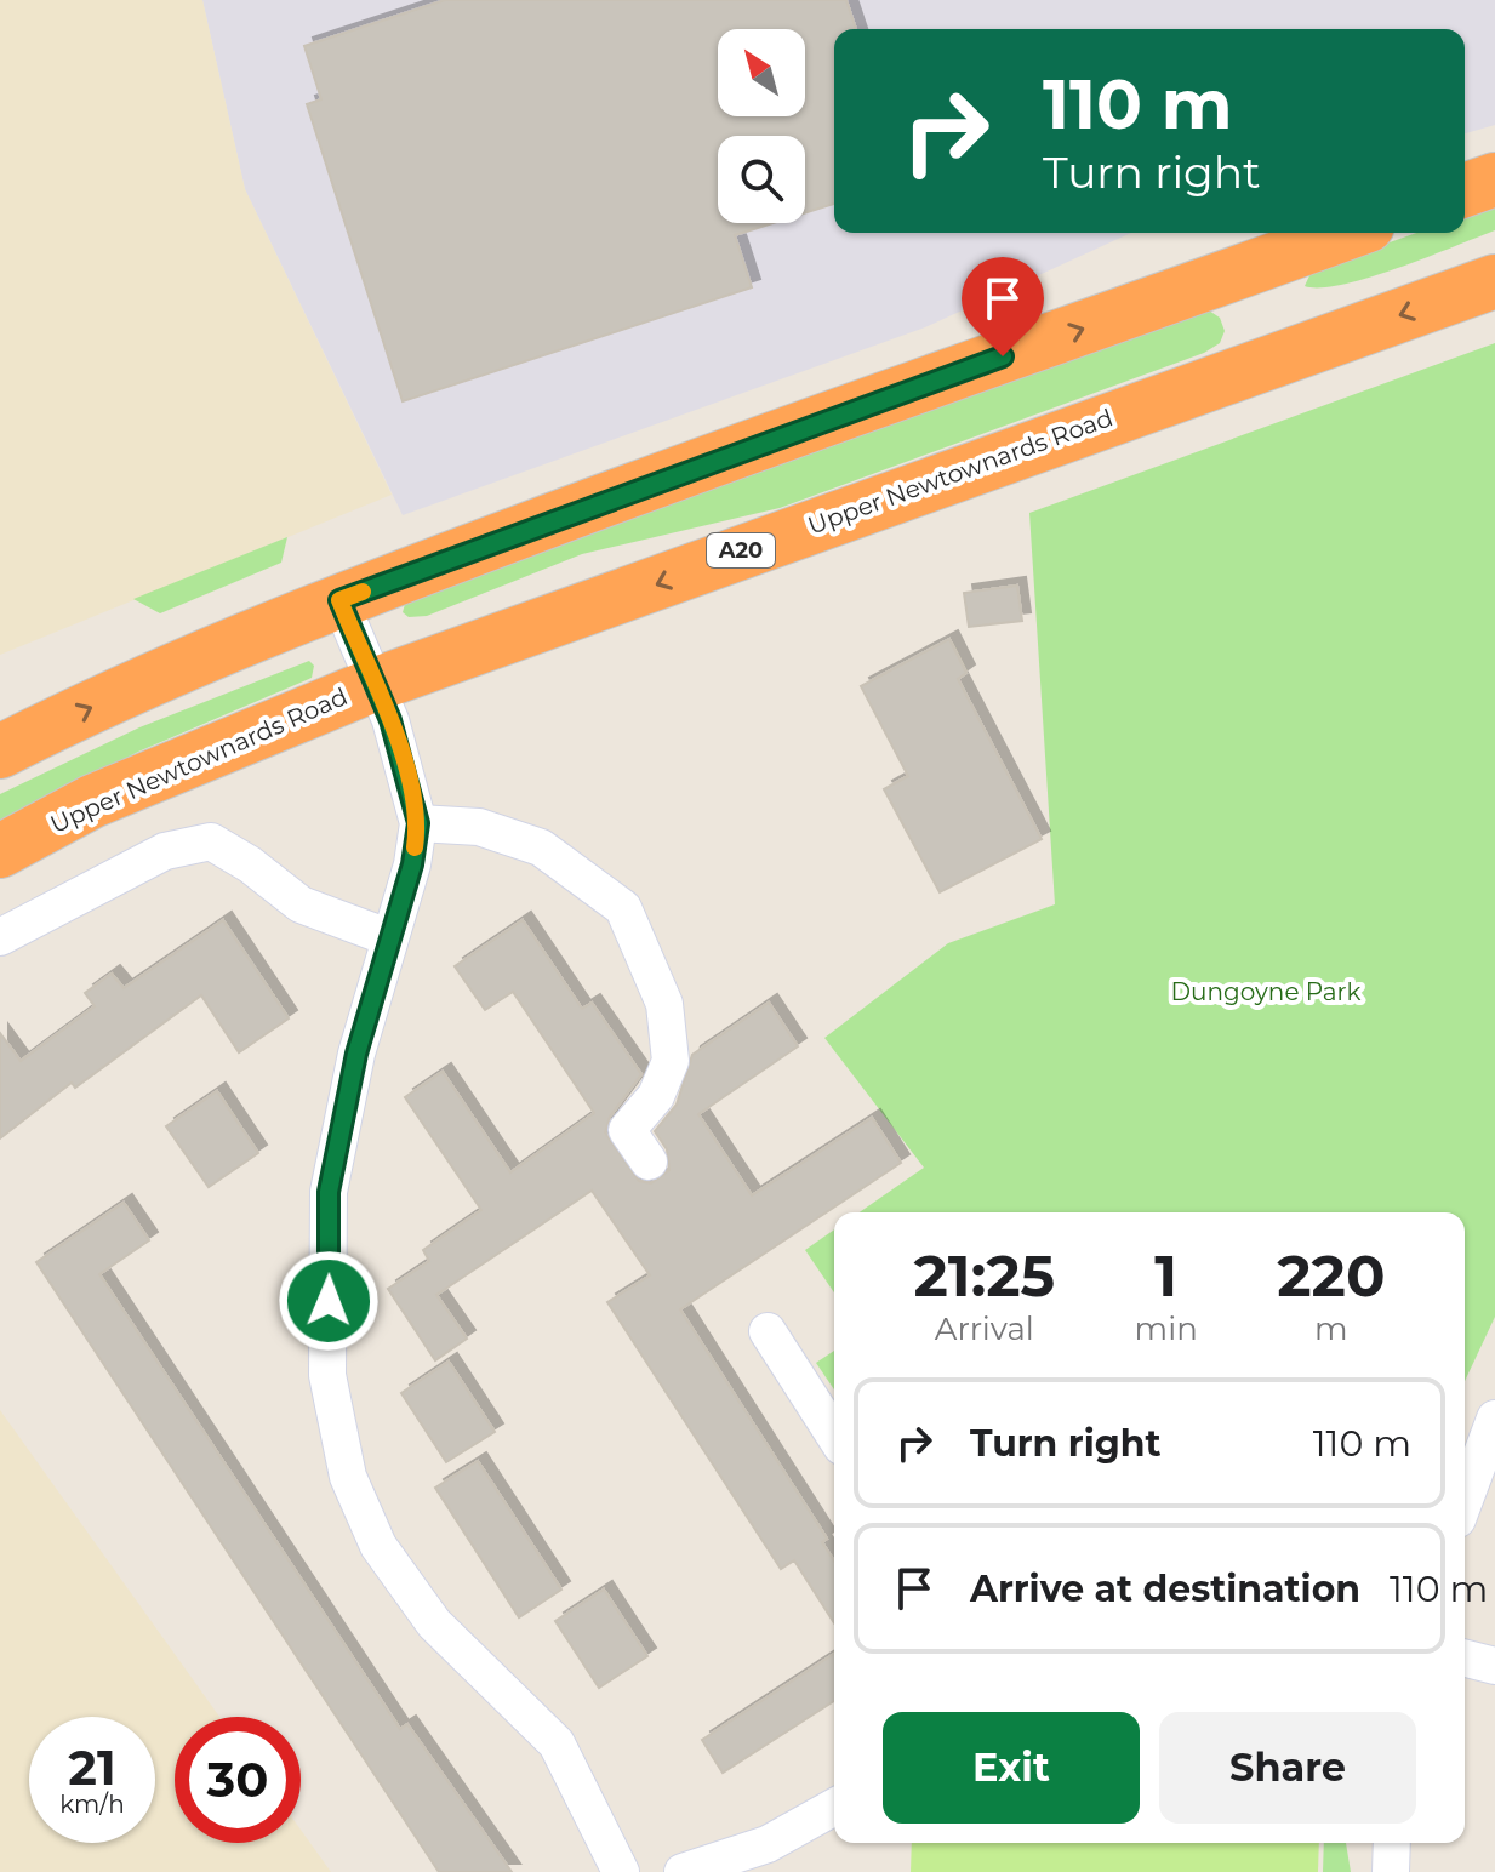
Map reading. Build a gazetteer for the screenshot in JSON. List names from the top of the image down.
{
  "streets": {
    "highway": ["Upper Newtownards Road", "A20"]
  },
  "parks": ["Dungoyne Park"],
  "north": "top left",
  "page": {
    "turn": ["110 m", "Turn right"],
    "eta": [
      "21:25",
      "Arrival",
      "1",
      "min",
      "220",
      "m"
    ],
    "list": [
      {
        "name": "Turn right",
        "value": "110 m"
      },
      {
        "name": "Arrive at destination",
        "value": "110 m"
      }
    ],
    "buttons": ["Exit", "Share"],
    "speed": "21 km/h",
    "limit": "30"
  }
}
